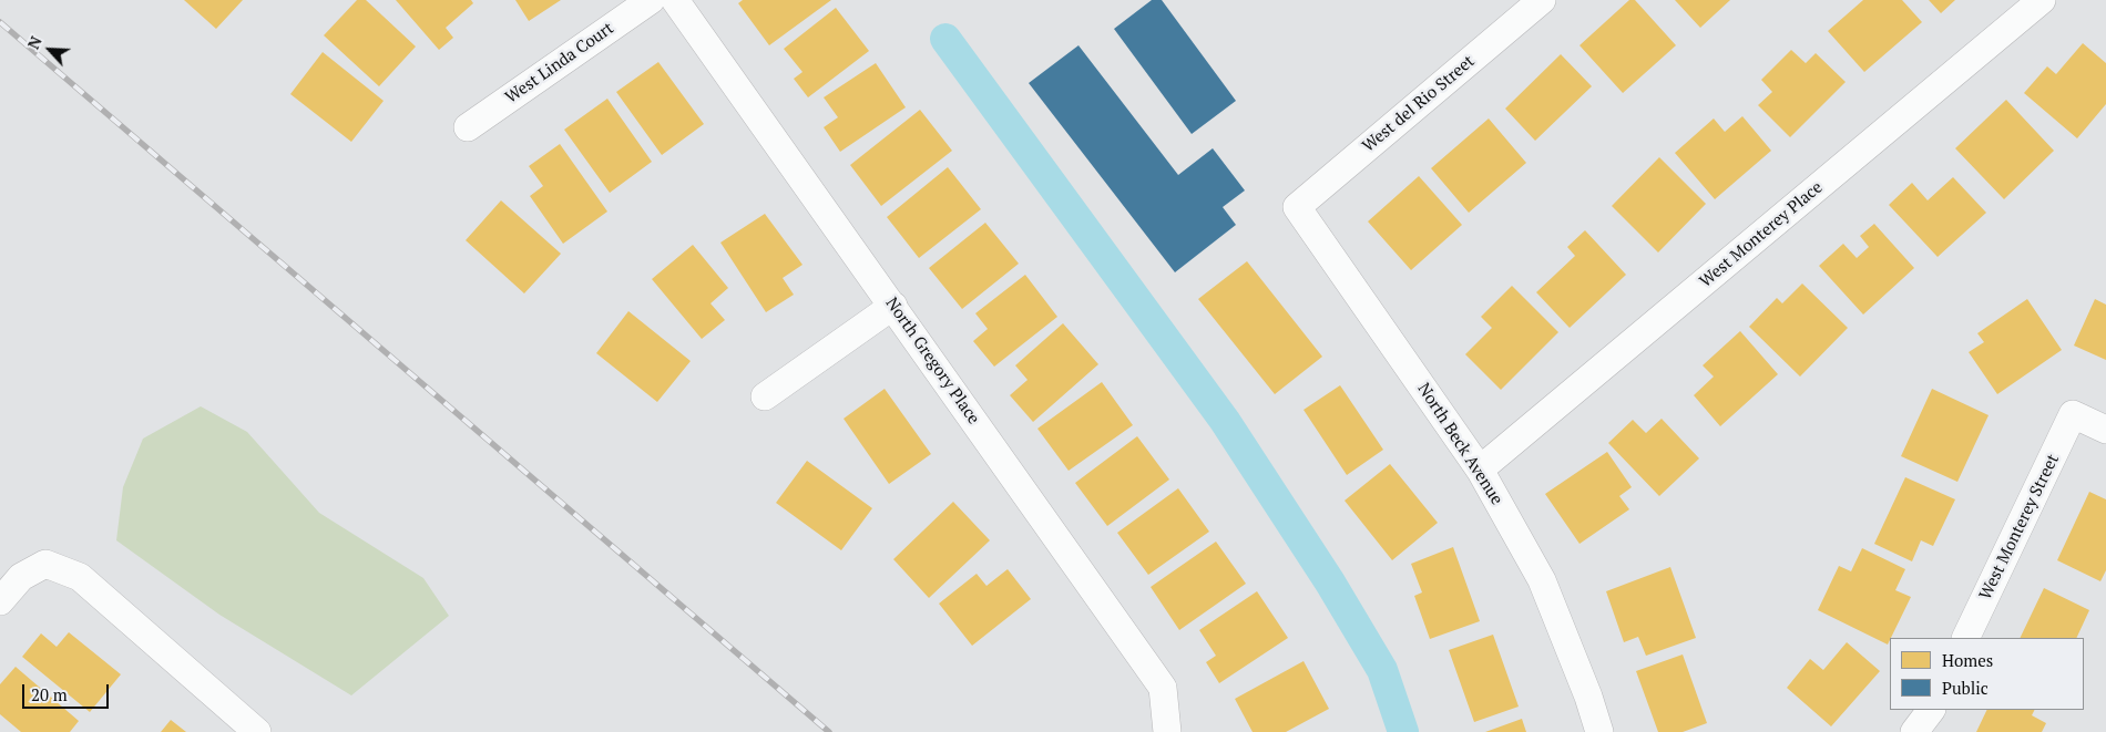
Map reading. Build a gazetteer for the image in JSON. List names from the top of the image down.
{
  "streets": {
    "street": [
      "West Linda Court",
      "West del Rio Street",
      "West Monterey Place",
      "North Gregory Place",
      "North Beck Avenue",
      "West Monterey Street"
    ]
  },
  "crossings": [
    ["West del Rio Street", "North Beck Avenue"],
    ["West Monterey Place", "North Beck Avenue"]
  ],
  "legend": ["Homes", "Public"],
  "scale_bar": "20 m",
  "north": "top left"
}
